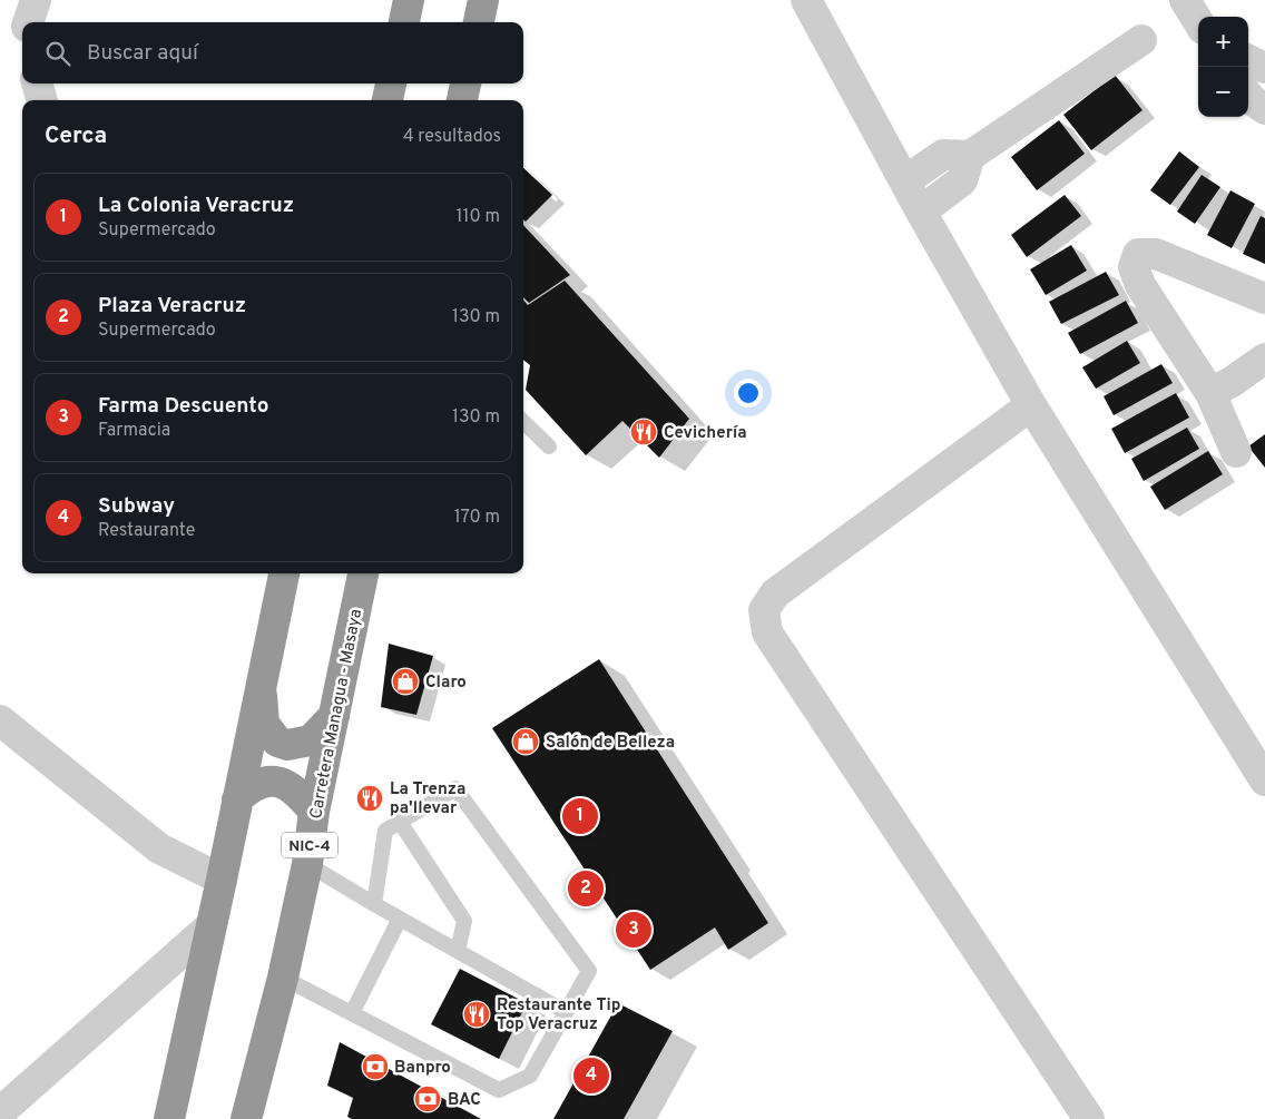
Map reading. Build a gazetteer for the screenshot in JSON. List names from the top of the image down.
{
  "streets": {
    "highway": ["Carretera Managua - Masaya", "NIC-4"]
  },
  "places": {
    "restaurant": ["Cevichería", "La Trenza pa'llevar", "Restaurante Tip Top Veracruz"],
    "shop": ["Claro", "Salón de Belleza"],
    "bank": ["Banpro", "BAC"]
  },
  "page": {
    "map_buttons": ["+", "−"],
    "search": "Buscar aquí",
    "heading": ["Cerca", "4 resultados"],
    "list": [
      {
        "mark": "1",
        "name": "La Colonia Veracruz",
        "note": "Supermercado",
        "value": "110 m"
      },
      {
        "mark": "2",
        "name": "Plaza Veracruz",
        "note": "Supermercado",
        "value": "130 m"
      },
      {
        "mark": "3",
        "name": "Farma Descuento",
        "note": "Farmacia",
        "value": "130 m"
      },
      {
        "mark": "4",
        "name": "Subway",
        "note": "Restaurante",
        "value": "170 m"
      }
    ],
    "pins": [
      "1",
      "2",
      "3",
      "4"
    ]
  }
}
